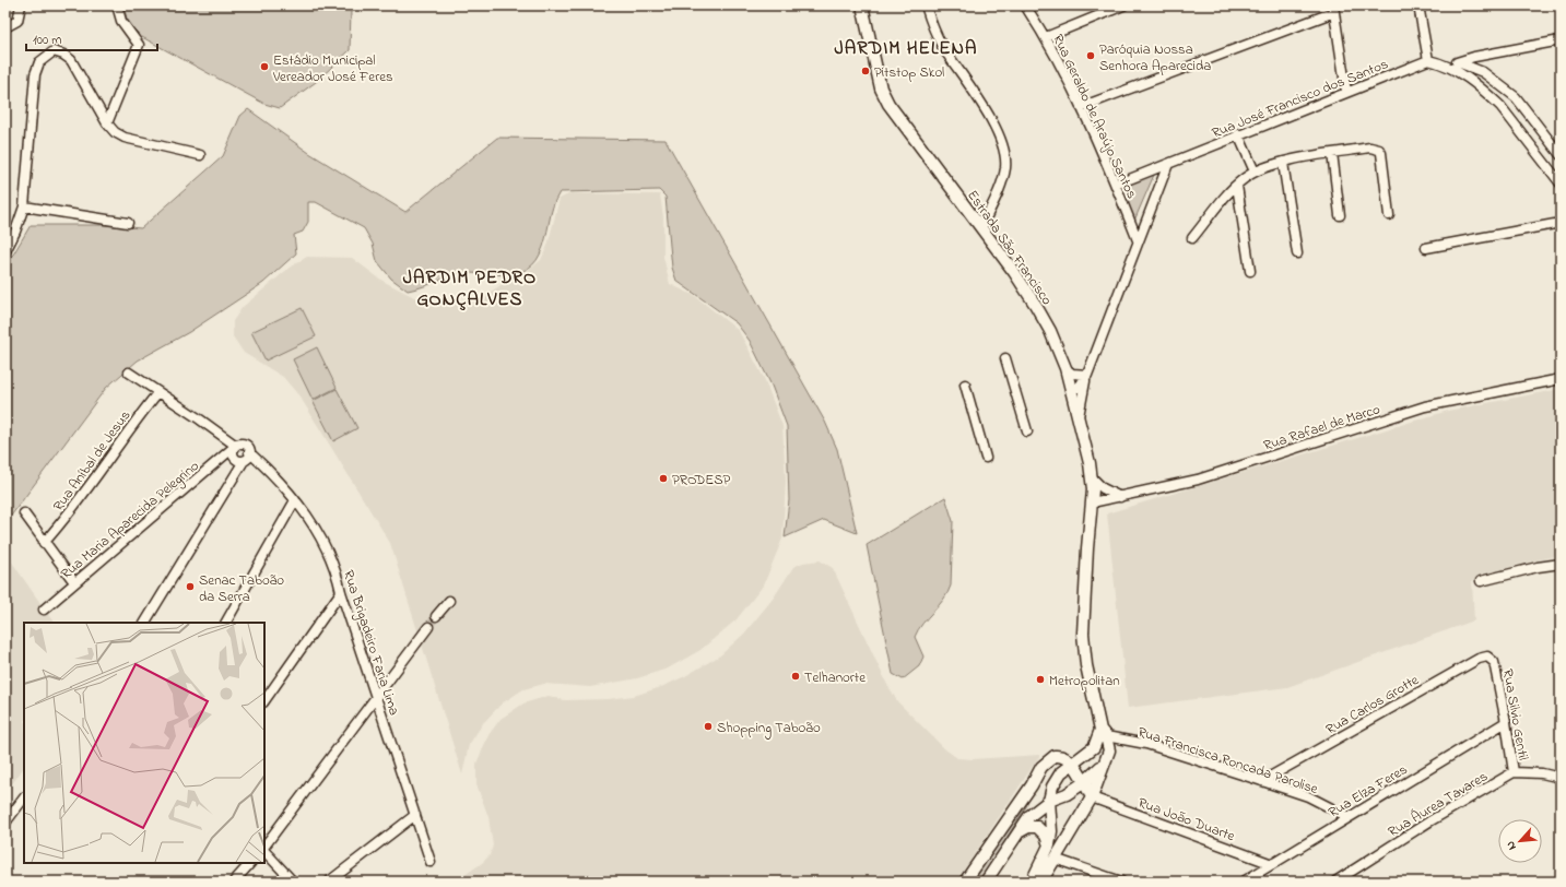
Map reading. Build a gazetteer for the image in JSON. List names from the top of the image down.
{
  "streets": {
    "main road": ["Estrada São Francisco"],
    "street": [
      "Rua José Francisco dos Santos",
      "Rua Geraldo de Araújo Santos",
      "Rua Rafael de Marco",
      "Rua Aníbal de Jesus",
      "Rua Maria Aparecida Pelegrino",
      "Rua Brigadeiro Faria Lima",
      "Rua Carlos Grotte",
      "Rua Silvio Gentil",
      "Rua Francisca Roncada Parolise",
      "Rua Elza Feres",
      "Rua Áurea Tavares",
      "Rua João Duarte"
    ]
  },
  "crossings": [
    ["Rua José Francisco dos Santos", "Rua Geraldo de Araújo Santos"],
    ["Estrada São Francisco", "Rua Rafael de Marco"],
    ["Estrada São Francisco", "Rua Francisca Roncada Parolise"],
    ["Estrada São Francisco", "Rua João Duarte"],
    ["Rua Maria Aparecida Pelegrino", "Rua Brigadeiro Faria Lima"],
    ["Rua Carlos Grotte", "Rua Silvio Gentil"],
    ["Rua Carlos Grotte", "Rua Francisca Roncada Parolise"],
    ["Rua Silvio Gentil", "Rua Elza Feres"],
    ["Rua Silvio Gentil", "Rua Áurea Tavares"],
    ["Rua Francisca Roncada Parolise", "Rua Elza Feres"],
    ["Rua Elza Feres", "Rua João Duarte"]
  ],
  "districts": ["JARDIM HELENA", "JARDIM PEDRO GONÇALVES"],
  "places": [
    "Paróquia Nossa Senhora Aparecida",
    "Estádio Municipal Vereador José Feres",
    "Pitstop Skol",
    "PRODESP",
    "Senac Taboão da Serra",
    "Telhanorte",
    "Metropolitan",
    "Shopping Taboão"
  ],
  "scale_bar": "100 m",
  "north": "bottom left"
}
